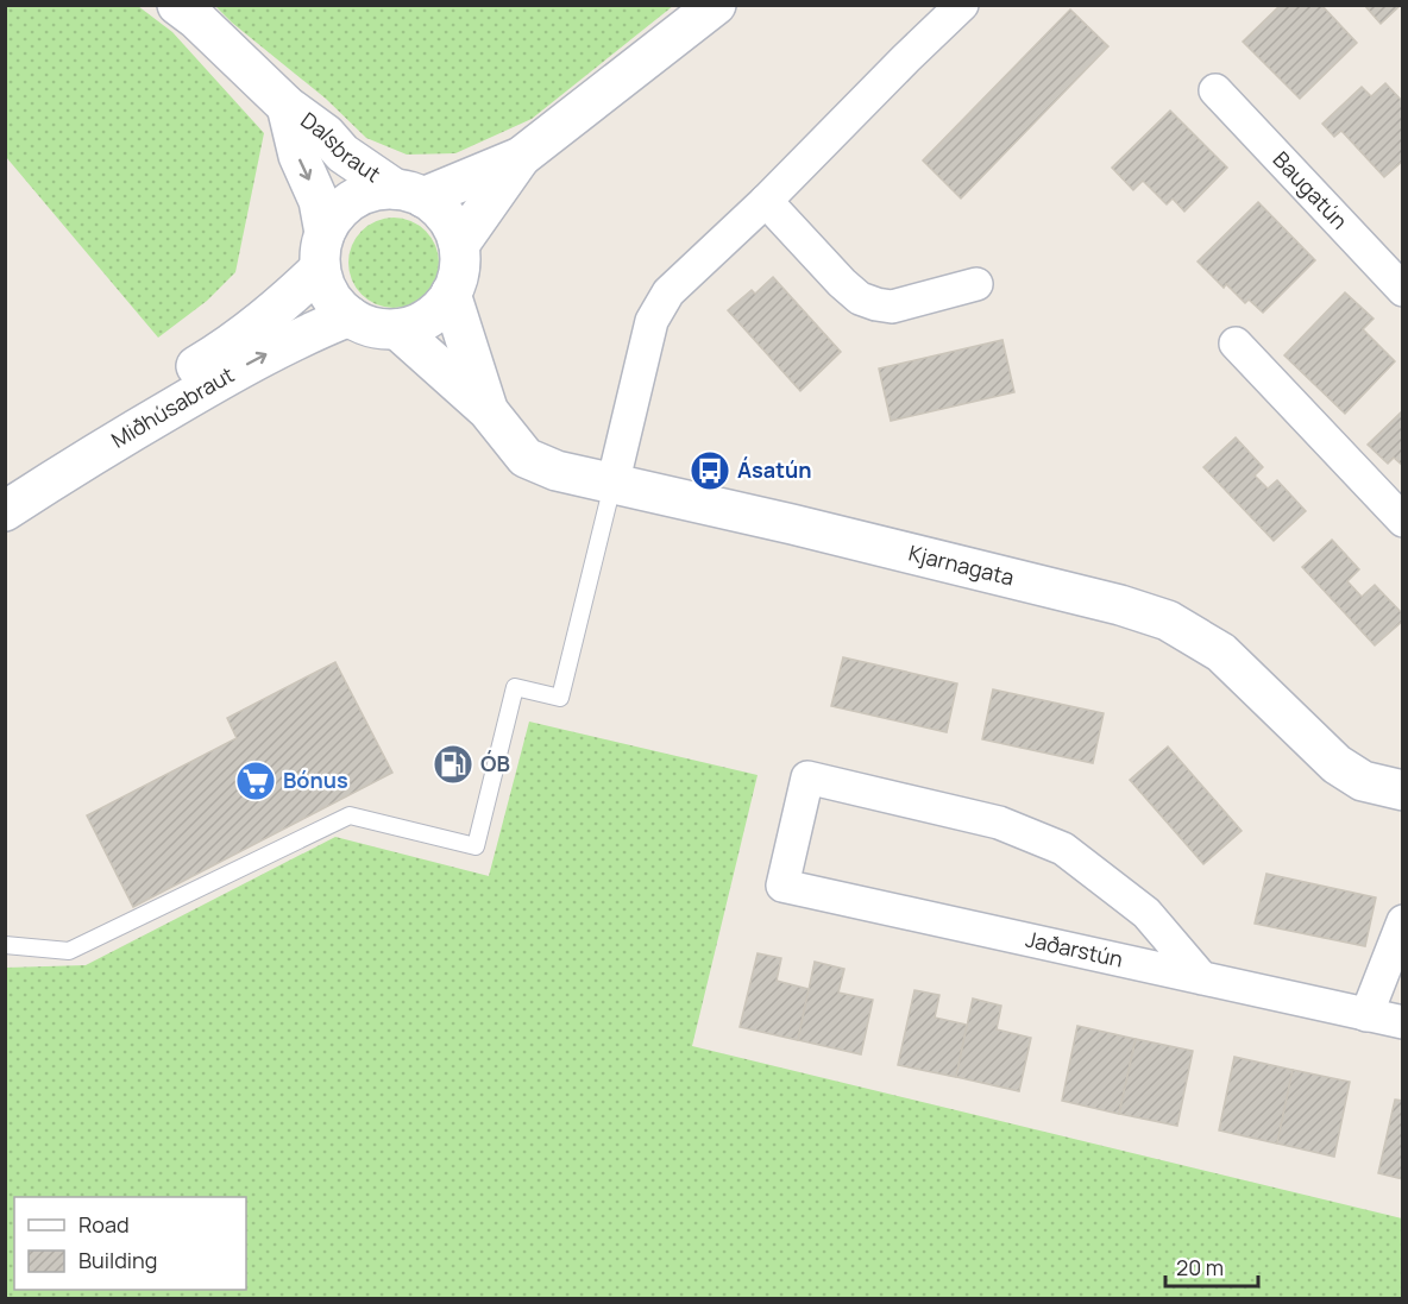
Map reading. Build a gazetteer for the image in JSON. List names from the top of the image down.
{
  "streets": {
    "street": [
      "Dalsbraut",
      "Baugatún",
      "Miðhúsabraut",
      "Kjarnagata",
      "Jaðarstún"
    ]
  },
  "crossings": [
    ["Dalsbraut", "Miðhúsabraut"],
    ["Dalsbraut", "Kjarnagata"],
    ["Miðhúsabraut", "Kjarnagata"]
  ],
  "places": {
    "bus stop": ["Ásatún"],
    "fuel station": ["ÓB"],
    "supermarket": ["Bónus"]
  },
  "legend": ["Road", "Building"],
  "scale_bar": "20 m"
}
